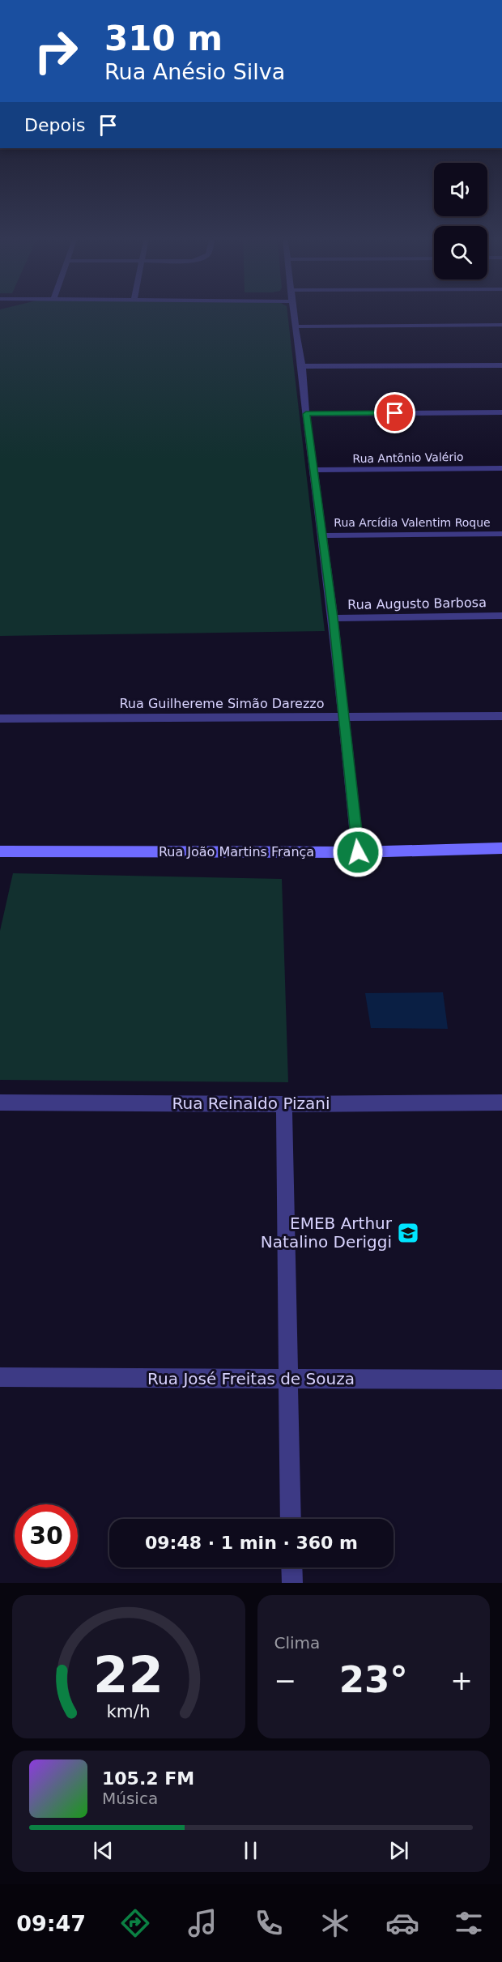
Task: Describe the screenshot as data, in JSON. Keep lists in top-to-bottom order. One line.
{"streets":{"main road":["Rua João Martins França"],"street":["Rua Antõnio Valério","Rua Arcídia Valentim Roque","Rua Augusto Barbosa","Rua Guilhereme Simão Darezzo","Rua Reinaldo Pizani","Rua José Freitas de Souza"]},"places":{"school or university":["EMEB Arthur Natalino Deriggi"]},"page":{"turn":["310 m","Rua Anésio Silva"],"then":"Depois","limit":"30","trip":"09:48 · 1 min · 360 m","tile":"Clima","heat":["−","23°","+"],"song":["105.2 FM","Música"],"tabs":"09:47","gauge":["22","km/h"]}}
